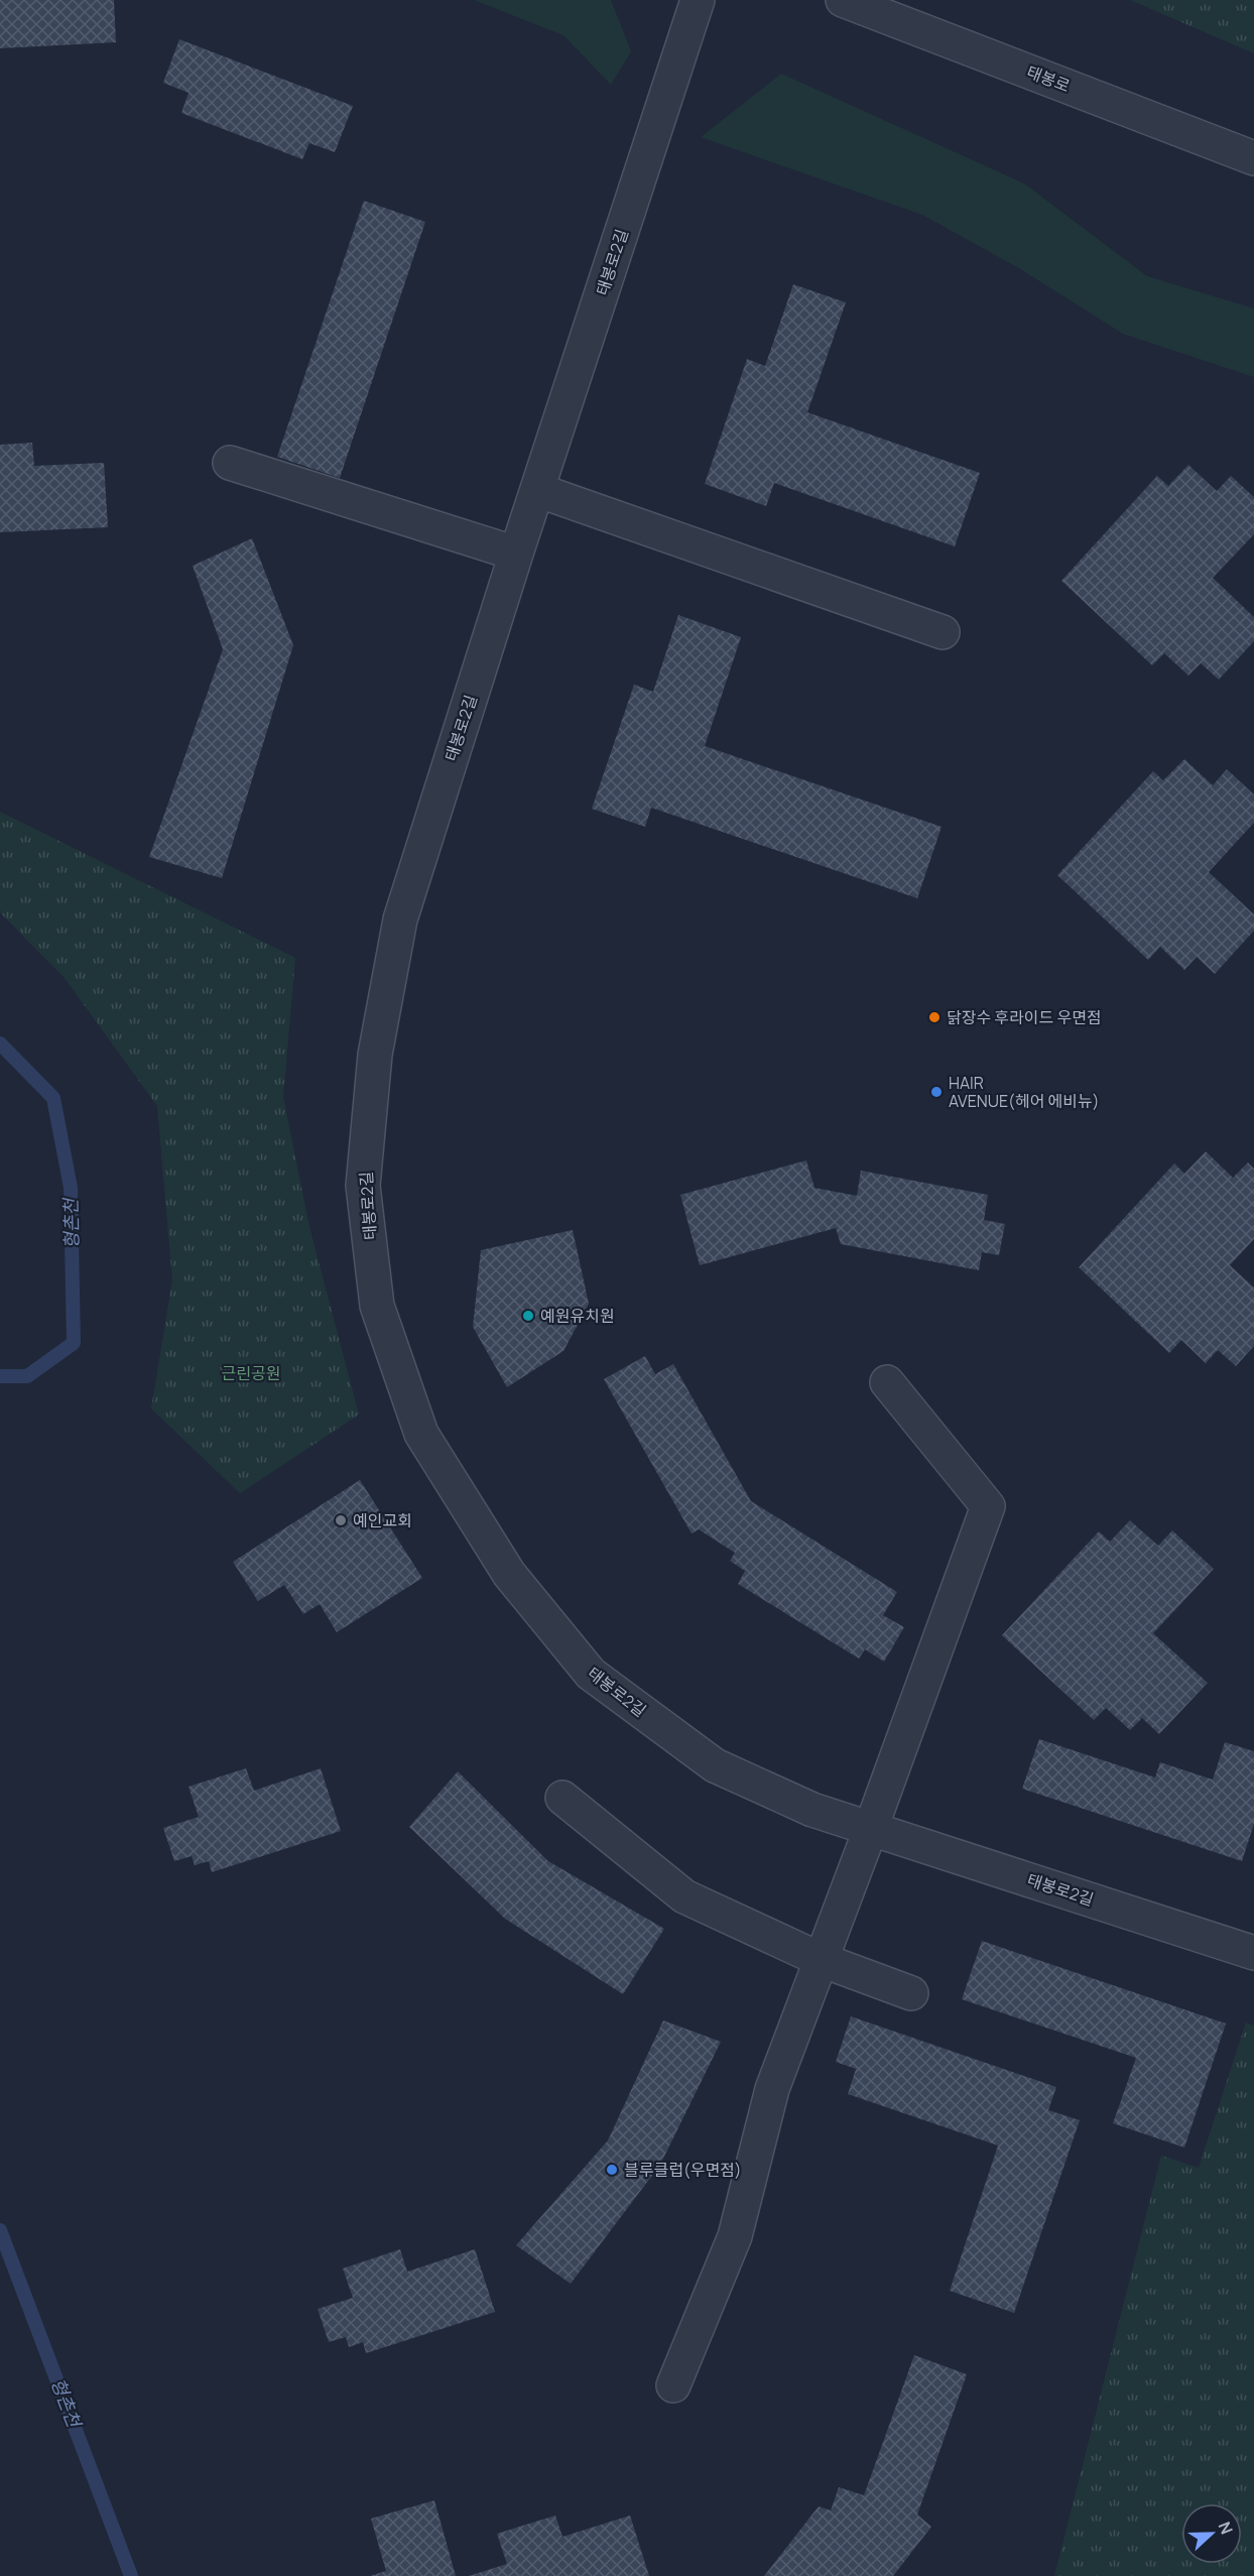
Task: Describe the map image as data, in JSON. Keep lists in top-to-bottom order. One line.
{"streets":{"street":["태봉로","태봉로2길"]},"water":["형촌천"],"parks":["근린공원"],"places":["닭장수 후라이드 우면점","HAIR AVENUE(헤어 에비뉴)","예원유치원","예인교회","블루클럽(우면점)"],"north":"right"}
